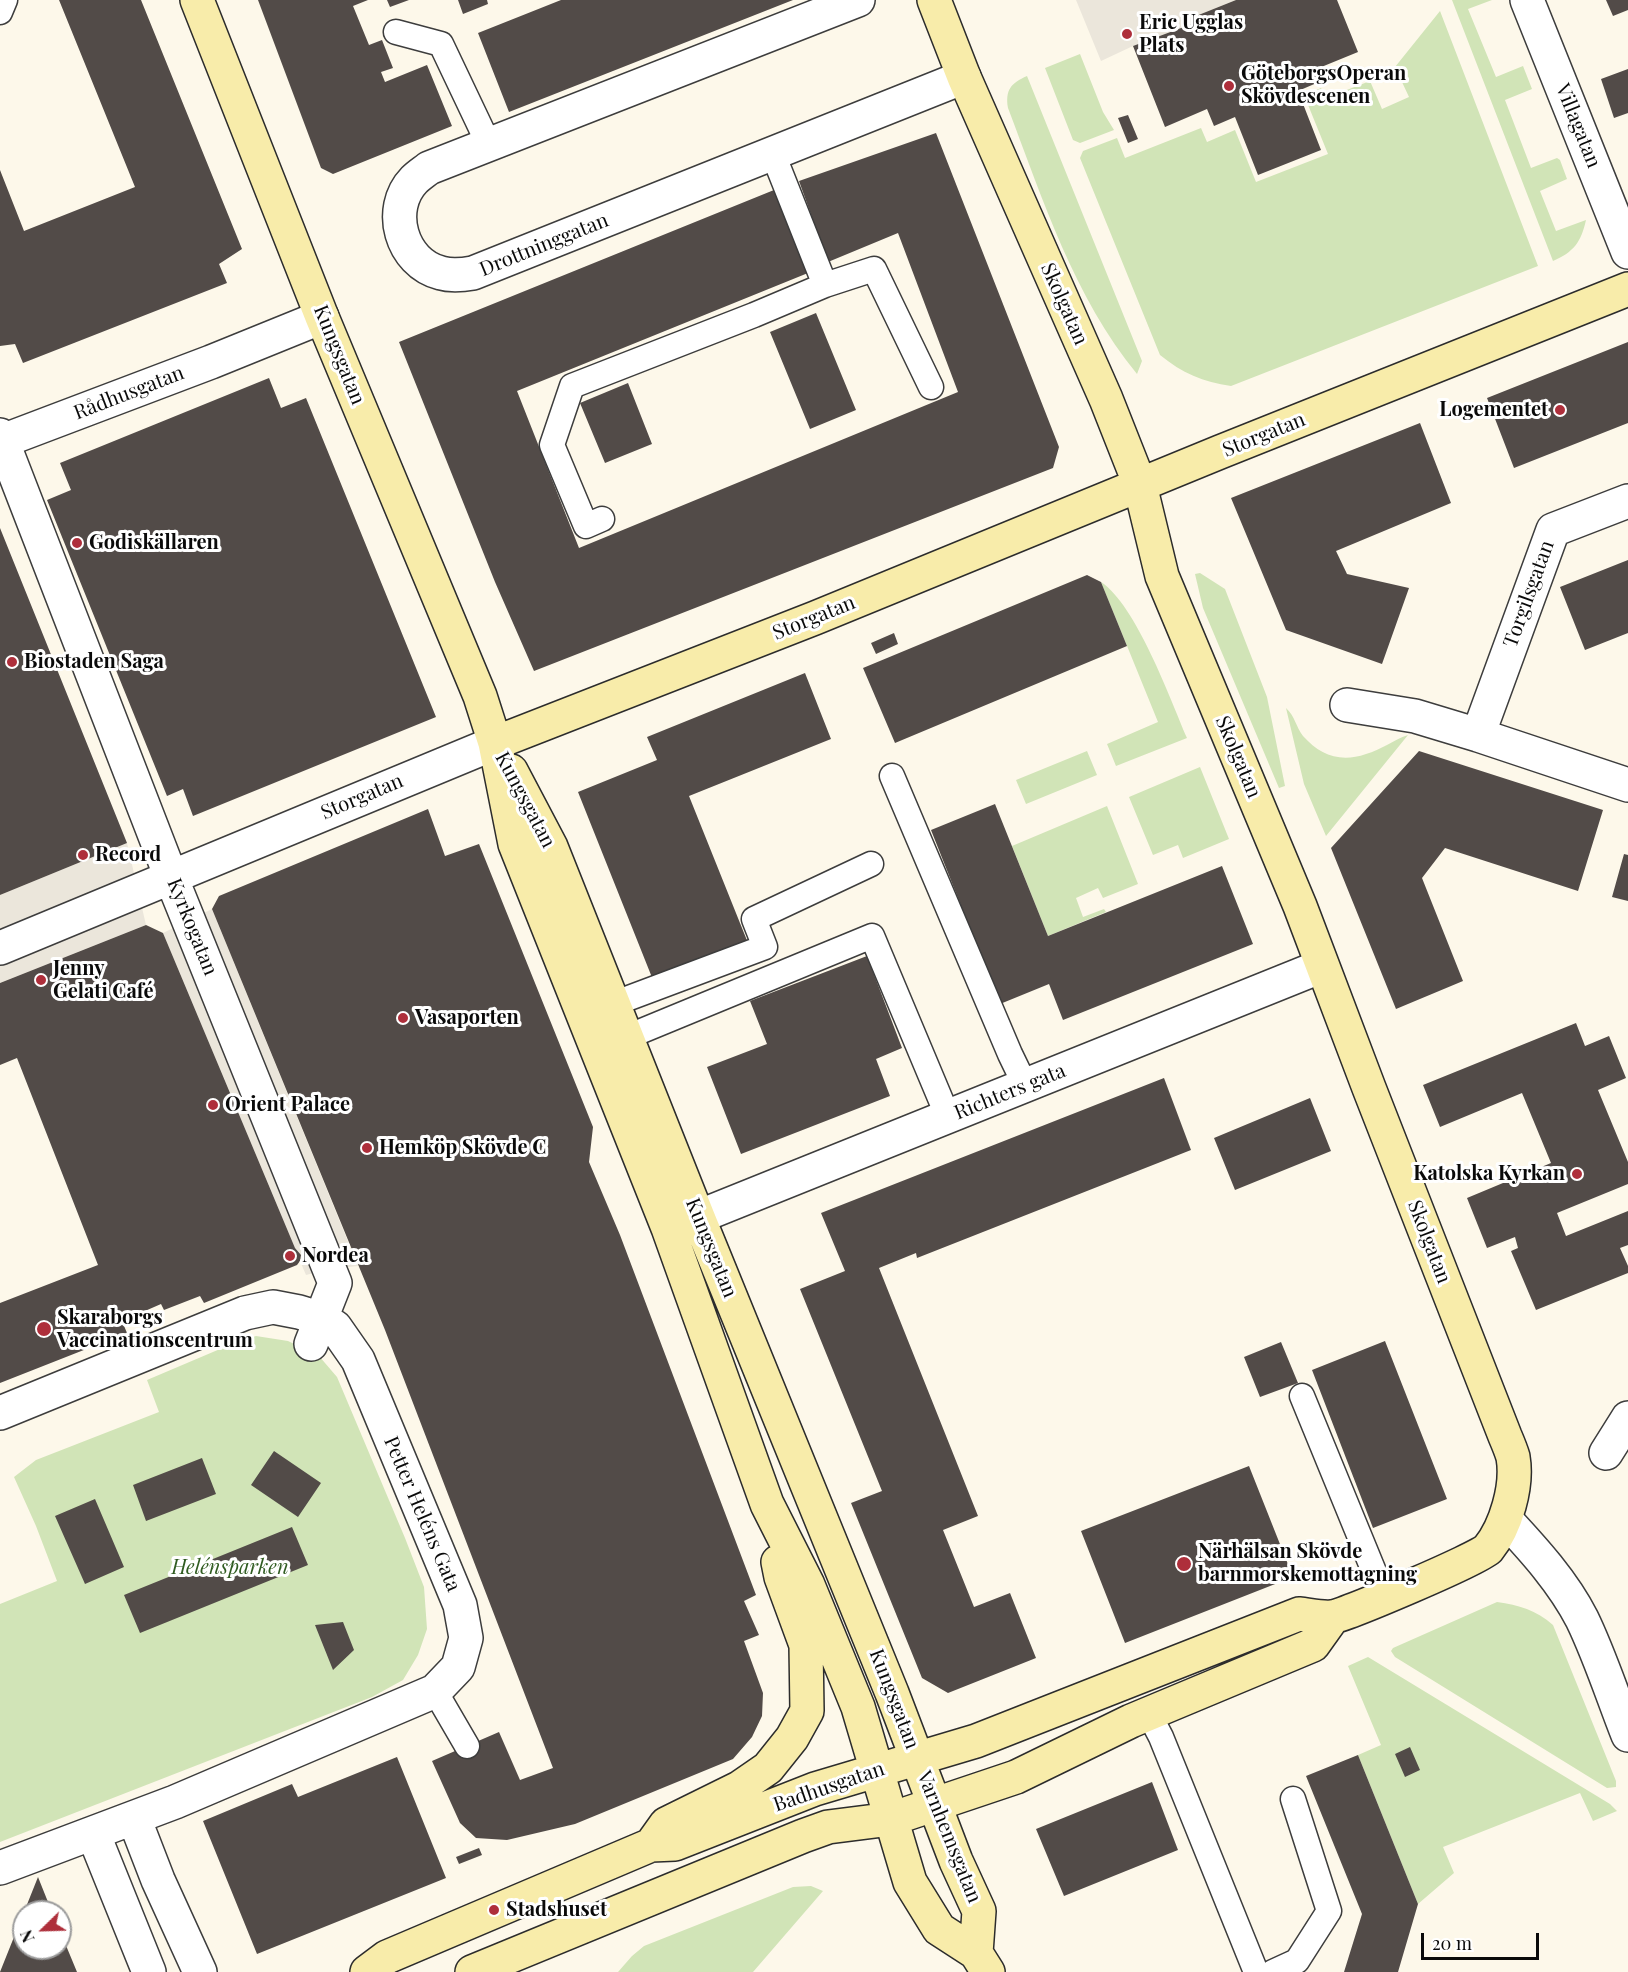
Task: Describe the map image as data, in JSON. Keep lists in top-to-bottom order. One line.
{"streets":{"street":["Villagatan","Drottninggatan","Skolgatan","Kungsgatan","Rådhusgatan","Storgatan","Torgilsgatan","Kyrkogatan","Richters gata","Petter Heléns Gata","Badhusgatan","Varnhemsgatan"]},"crossings":[["Drottninggatan","Skolgatan"],["Skolgatan","Storgatan"],["Skolgatan","Richters gata"],["Skolgatan","Badhusgatan"],["Kungsgatan","Rådhusgatan"],["Kungsgatan","Storgatan"],["Kungsgatan","Richters gata"],["Kungsgatan","Badhusgatan"],["Kungsgatan","Varnhemsgatan"],["Rådhusgatan","Kyrkogatan"],["Storgatan","Kyrkogatan"],["Kyrkogatan","Petter Heléns Gata"],["Badhusgatan","Varnhemsgatan"]],"parks":["Helénsparken"],"places":["Eric Ugglas Plats","GöteborgsOperan Skövdescenen","Logementet","Godiskällaren","Biostaden Saga","Record","Jenny Gelati Café","Vasaporten","Orient Palace","Hemköp Skövde C","Katolska Kyrkan","Nordea","Skaraborgs Vaccinationscentrum","Närhälsan Skövde barnmorskemottagning","Stadshuset"],"scale_bar":"20 m","north":"bottom left"}
